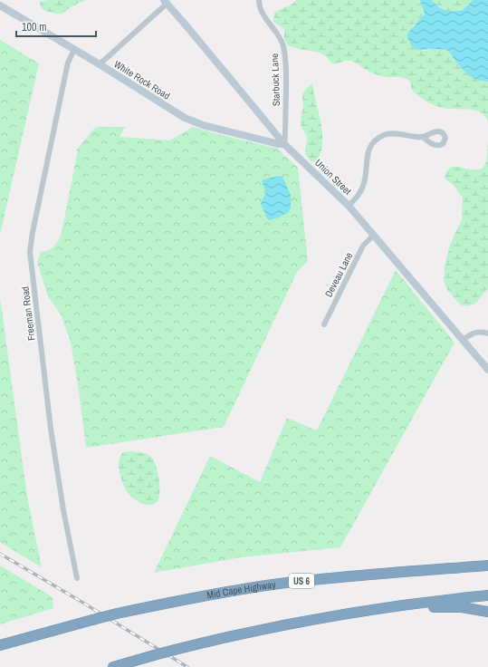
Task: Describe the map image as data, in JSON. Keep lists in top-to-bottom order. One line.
{"streets":{"highway":["US 6","Mid Cape Highway"],"main road":["White Rock Road","Union Street"],"street":["Starbuck Lane","Deveau Lane","Freeman Road"]},"crossings":[["White Rock Road","Starbuck Lane"],["White Rock Road","Union Street"],["White Rock Road","Freeman Road"],["Starbuck Lane","Union Street"],["Union Street","Deveau Lane"]],"scale_bar":"100 m"}
